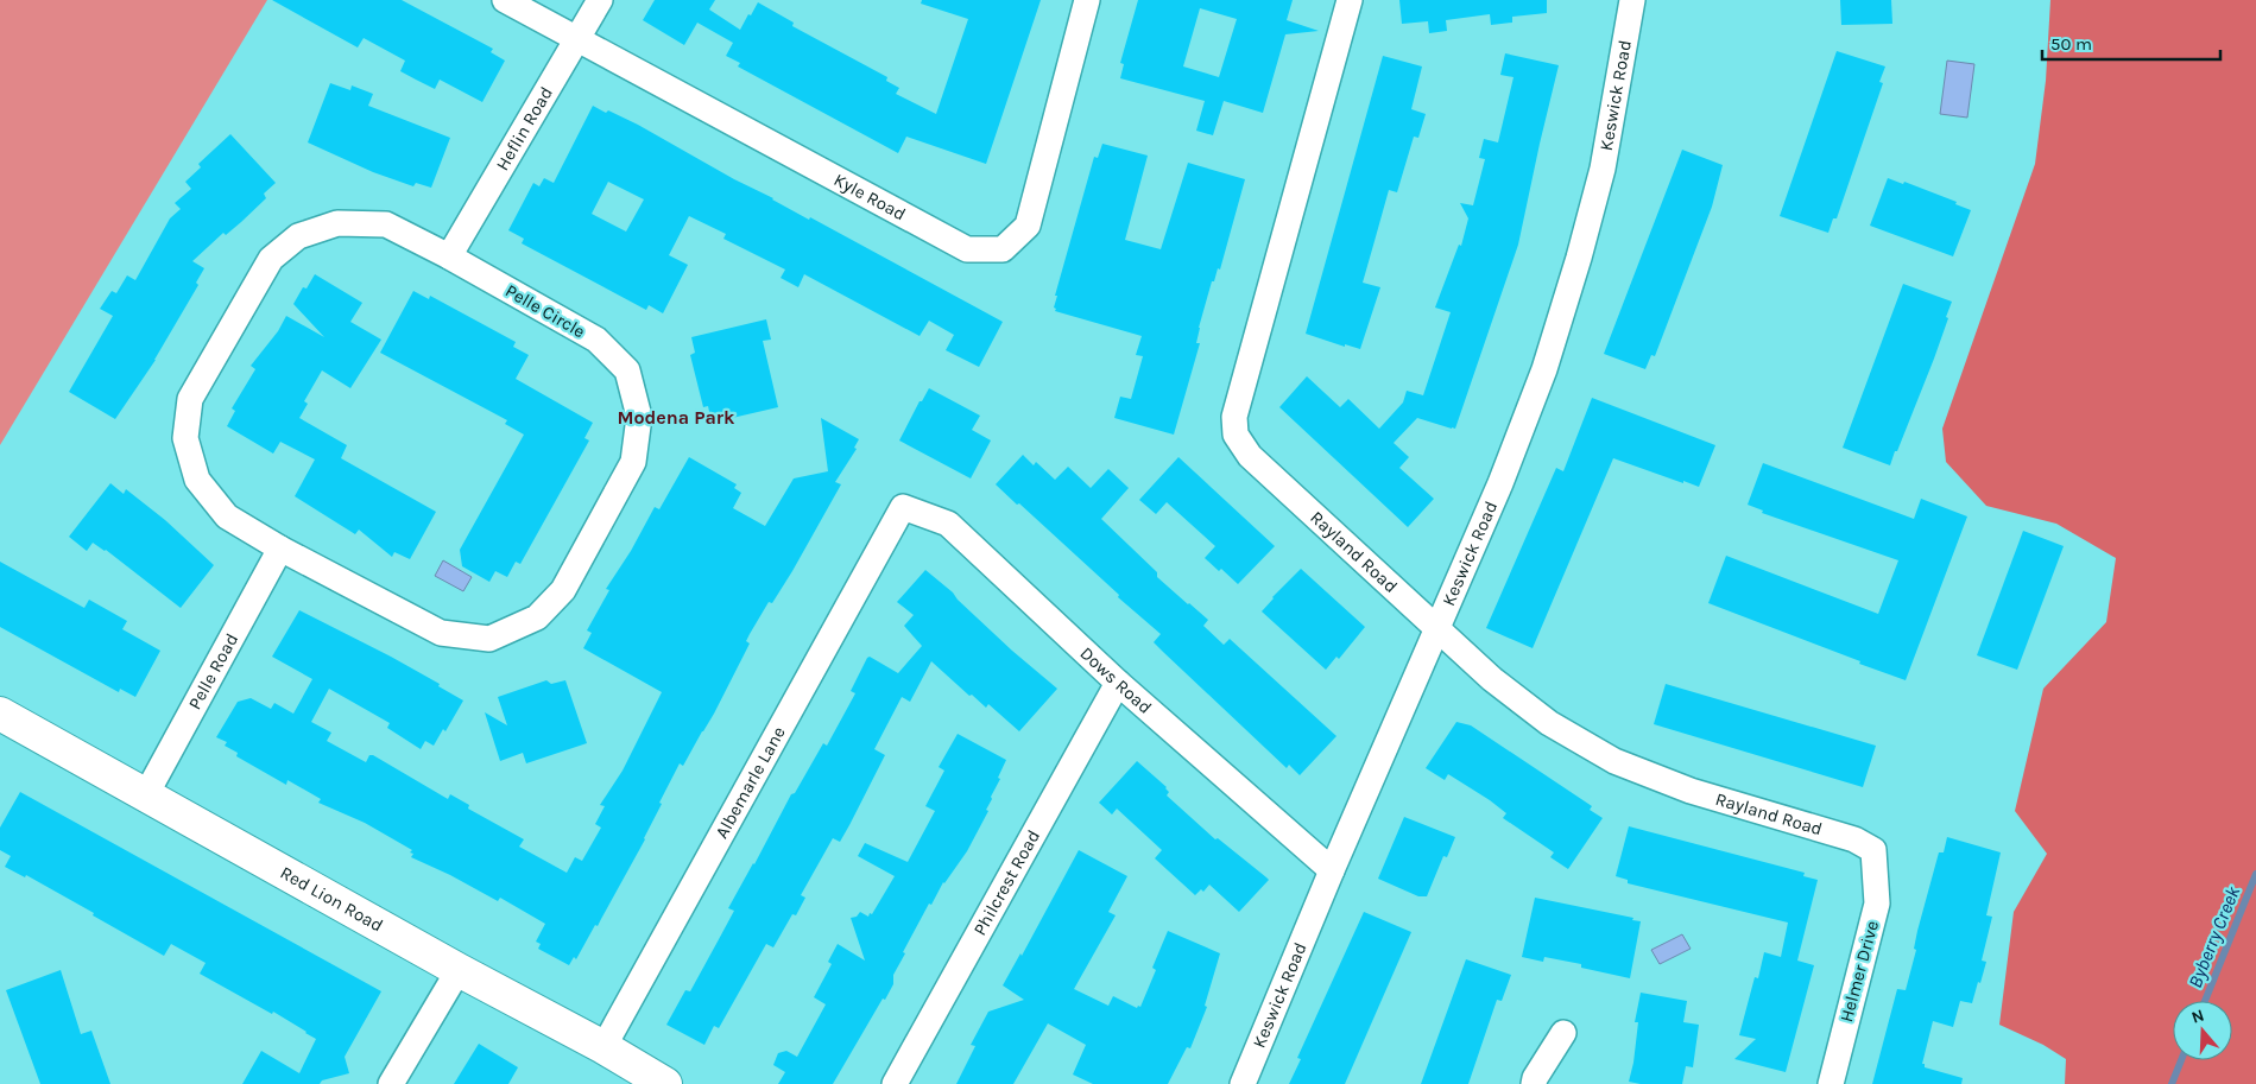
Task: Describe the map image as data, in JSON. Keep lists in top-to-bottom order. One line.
{"streets":{"street":["Keswick Road","Heflin Road","Kyle Road","Pelle Circle","Rayland Road","Pelle Road","Dows Road","Albemarle Lane","Philcrest Road","Red Lion Road","Helmer Drive"]},"crossings":[["Keswick Road","Rayland Road"],["Keswick Road","Dows Road"],["Heflin Road","Kyle Road"],["Heflin Road","Pelle Circle"],["Pelle Circle","Pelle Road"],["Rayland Road","Helmer Drive"],["Pelle Road","Red Lion Road"],["Dows Road","Albemarle Lane"],["Dows Road","Philcrest Road"],["Albemarle Lane","Red Lion Road"]],"districts":["Modena Park"],"water":["Byberry Creek"],"scale_bar":"50 m","north":"top"}
